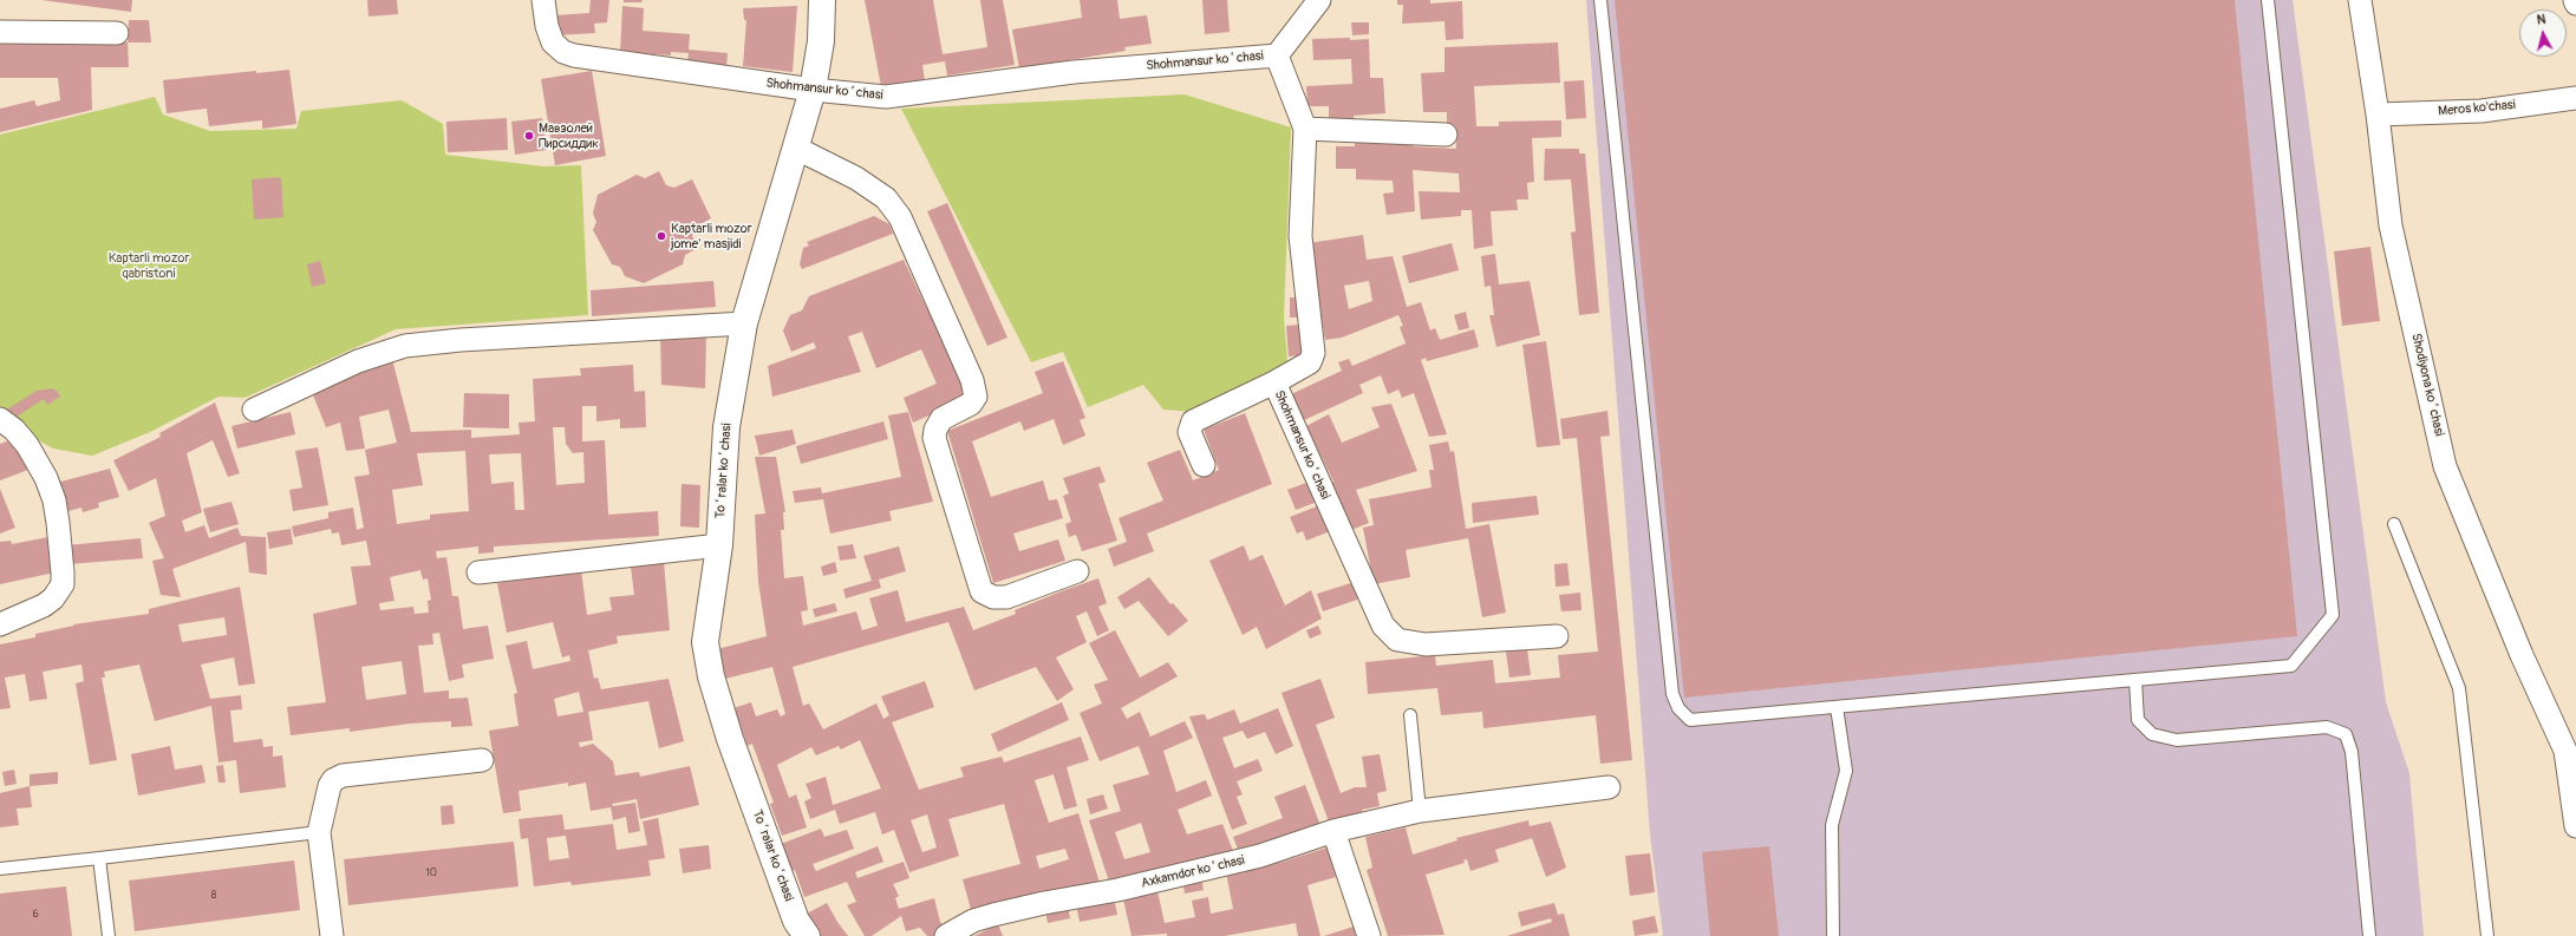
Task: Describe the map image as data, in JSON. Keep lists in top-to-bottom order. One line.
{"streets":{"street":["Shohmansur koʻchasi","Meros ko'chasi","Shodiyona koʻchasi","Toʻralar koʻchasi","Axkamdor koʻchasi"]},"crossings":[["Shohmansur koʻchasi","Toʻralar koʻchasi"],["Meros ko'chasi","Shodiyona koʻchasi"]],"parks":["Kaptarli mozor qabristoni"],"places":["Мавзолей Пирсиддик","Kaptarli mozor jome' masjidi"],"house_numbers":["10","8","6"],"north":"top"}
